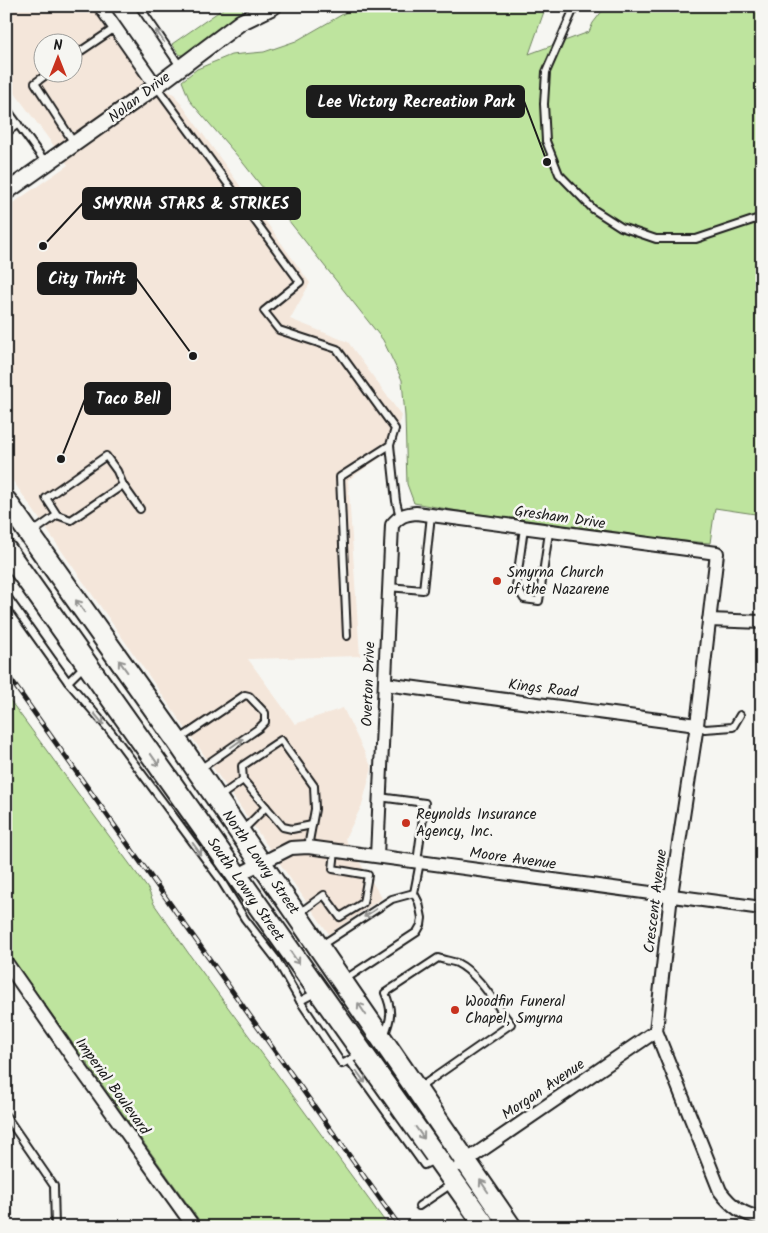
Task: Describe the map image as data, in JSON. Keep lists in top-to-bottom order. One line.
{"streets":{"main road":["North Lowry Street","South Lowry Street"],"street":["Nolan Drive","Gresham Drive","Overton Drive","Kings Road","Moore Avenue","Crescent Avenue","Imperial Boulevard","Morgan Avenue"]},"crossings":[["Gresham Drive","Overton Drive"],["Gresham Drive","Crescent Avenue"],["Overton Drive","Kings Road"],["Overton Drive","Moore Avenue"],["Kings Road","Crescent Avenue"],["Moore Avenue","North Lowry Street"],["Moore Avenue","South Lowry Street"],["Moore Avenue","Crescent Avenue"],["North Lowry Street","Morgan Avenue"],["South Lowry Street","Morgan Avenue"],["Crescent Avenue","Morgan Avenue"]],"one_way":["North Lowry Street","South Lowry Street"],"places":["Lee Victory Recreation Park","SMYRNA STARS & STRIKES","City Thrift","Taco Bell","Smyrna Church of the Nazarene","Reynolds Insurance Agency, Inc.","Woodfin Funeral Chapel, Smyrna"],"north":"top"}
